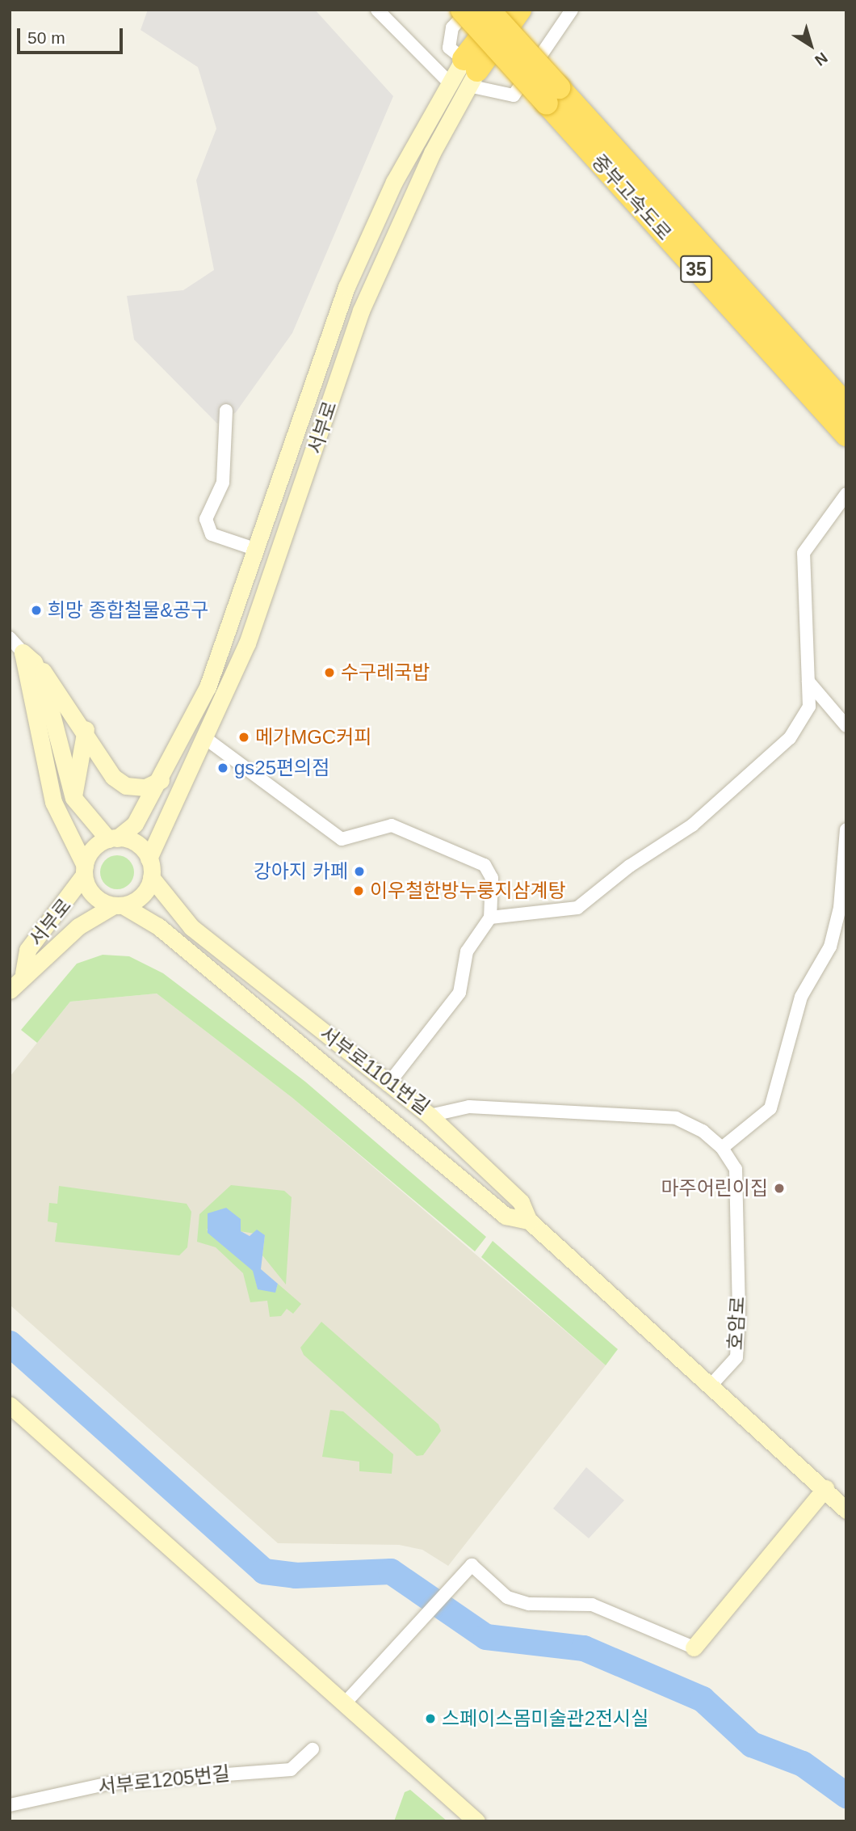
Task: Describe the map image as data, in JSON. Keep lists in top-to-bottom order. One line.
{"streets":{"highway":["중부고속도로","35","서부로"],"street":["서부로1101번길","호암로","서부로1205번길"]},"crossings":[["서부로","서부로1101번길"],["서부로1101번길","호암로"]],"places":["희망 종합철물&공구","수구레국밥","메가MGC커피","gs25편의점","강아지 카페","이우철한방누룽지삼계탕","마주어린이집","스페이스몸미술관2전시실"],"scale_bar":"50 m","north":"bottom right"}
